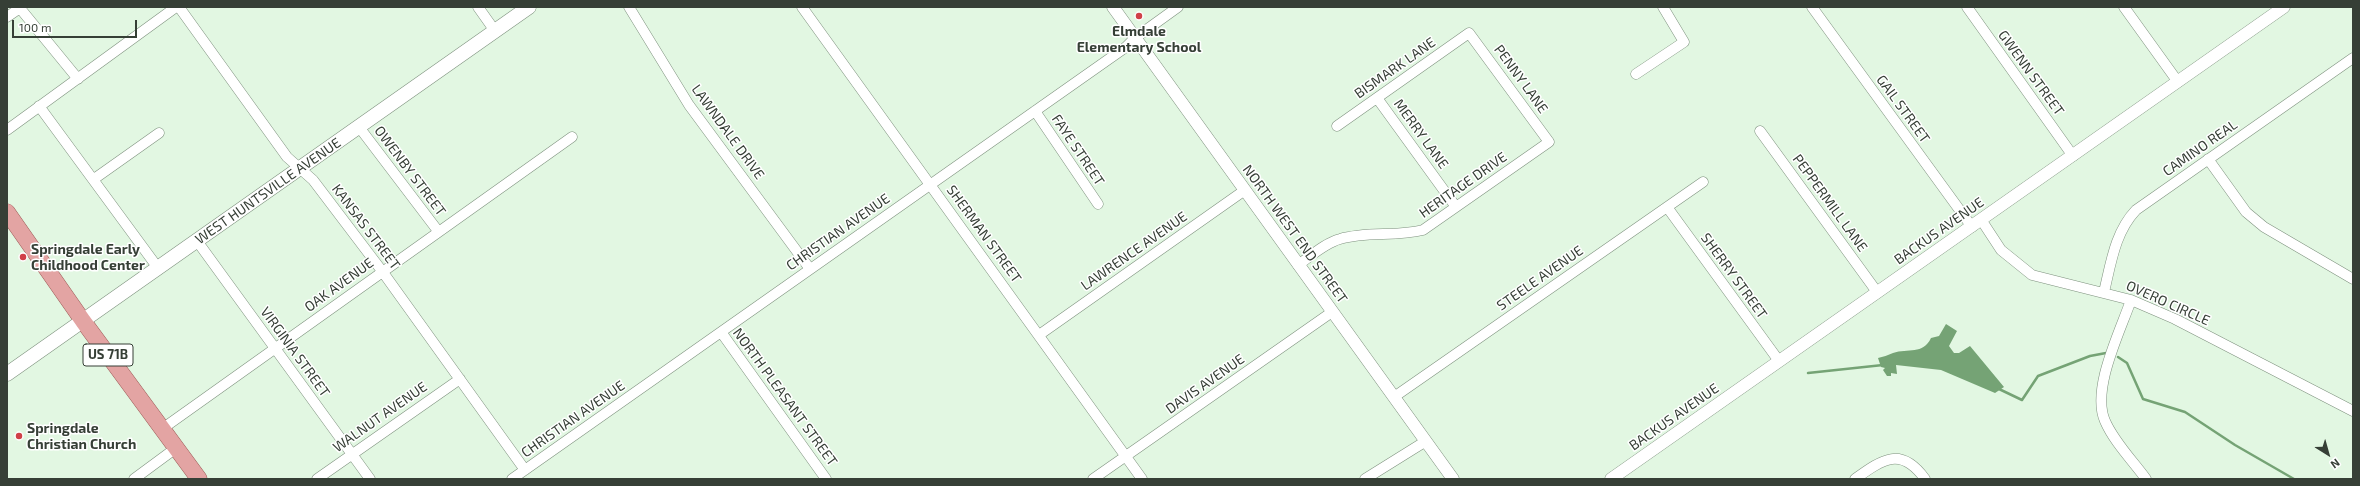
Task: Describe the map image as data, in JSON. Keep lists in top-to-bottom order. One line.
{"streets":{"main road":["WEST HUNTSVILLE AVENUE","US 71B"],"street":["BISMARK LANE","GWENN STREET","PENNY LANE","GAIL STREET","LAWNDALE DRIVE","MERRY LANE","CAMINO REAL","FAYE STREET","OWENBY STREET","HERITAGE DRIVE","PEPPERMILL LANE","KANSAS STREET","BACKUS AVENUE","CHRISTIAN AVENUE","SHERMAN STREET","NORTH WEST END STREET","LAWRENCE AVENUE","SHERRY STREET","STEELE AVENUE","OAK AVENUE","OVERO CIRCLE","VIRGINIA STREET","DAVIS AVENUE","NORTH PLEASANT STREET","WALNUT AVENUE"]},"crossings":[["BISMARK LANE","PENNY LANE"],["BISMARK LANE","MERRY LANE"],["GWENN STREET","BACKUS AVENUE"],["PENNY LANE","HERITAGE DRIVE"],["GAIL STREET","BACKUS AVENUE"],["GAIL STREET","OVERO CIRCLE"],["LAWNDALE DRIVE","CHRISTIAN AVENUE"],["MERRY LANE","HERITAGE DRIVE"],["CAMINO REAL","OVERO CIRCLE"],["FAYE STREET","CHRISTIAN AVENUE"],["OWENBY STREET","WEST HUNTSVILLE AVENUE"],["OWENBY STREET","OAK AVENUE"],["HERITAGE DRIVE","NORTH WEST END STREET"],["WEST HUNTSVILLE AVENUE","KANSAS STREET"],["WEST HUNTSVILLE AVENUE","VIRGINIA STREET"],["WEST HUNTSVILLE AVENUE","US 71B"],["PEPPERMILL LANE","BACKUS AVENUE"],["KANSAS STREET","CHRISTIAN AVENUE"],["KANSAS STREET","OAK AVENUE"],["KANSAS STREET","WALNUT AVENUE"],["BACKUS AVENUE","SHERRY STREET"],["BACKUS AVENUE","OVERO CIRCLE"],["CHRISTIAN AVENUE","SHERMAN STREET"],["CHRISTIAN AVENUE","NORTH WEST END STREET"],["CHRISTIAN AVENUE","NORTH PLEASANT STREET"],["SHERMAN STREET","LAWRENCE AVENUE"],["SHERMAN STREET","DAVIS AVENUE"],["NORTH WEST END STREET","LAWRENCE AVENUE"],["NORTH WEST END STREET","STEELE AVENUE"],["NORTH WEST END STREET","DAVIS AVENUE"],["SHERRY STREET","STEELE AVENUE"],["OAK AVENUE","VIRGINIA STREET"],["OAK AVENUE","US 71B"],["VIRGINIA STREET","WALNUT AVENUE"]],"places":["Elmdale Elementary School","Springdale Early Childhood Center","Springdale Christian Church"],"scale_bar":"100 m","north":"bottom right"}
